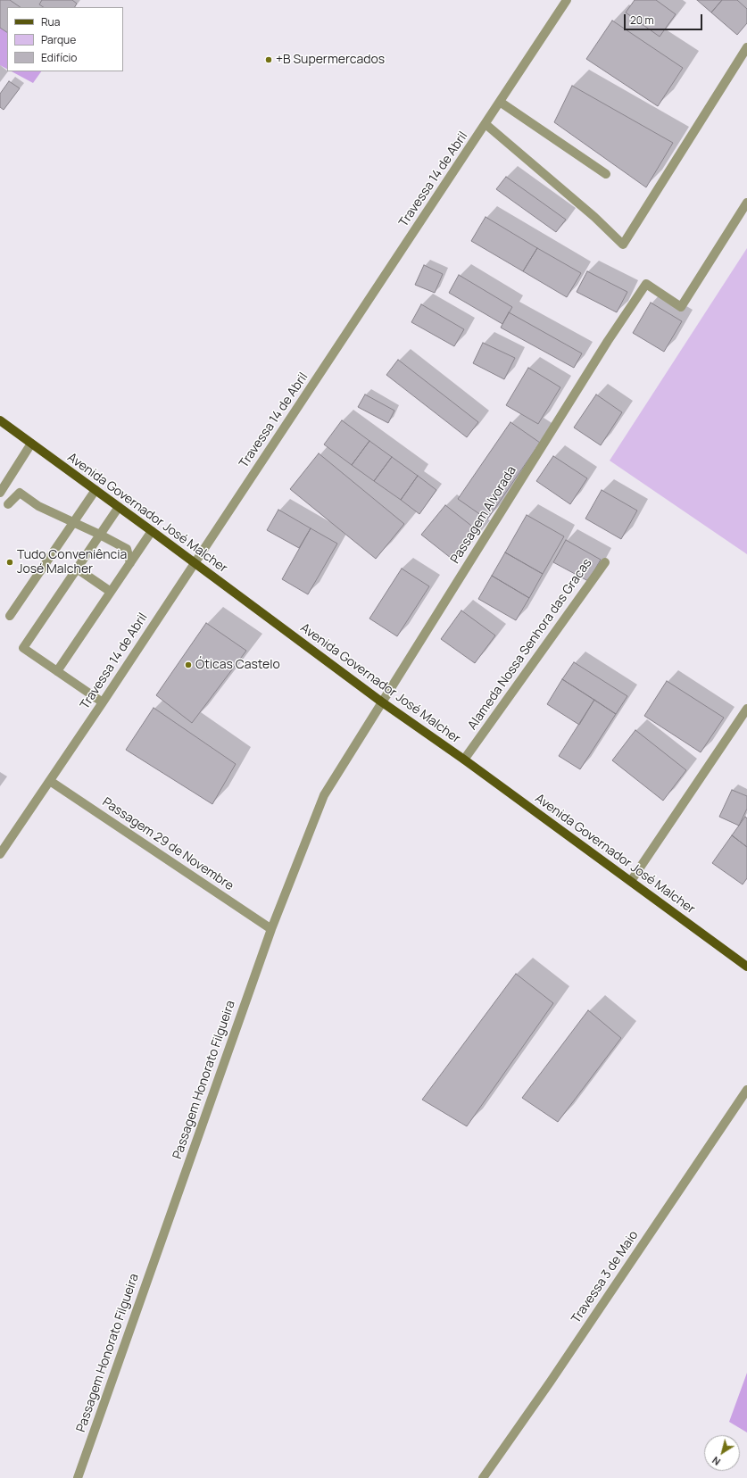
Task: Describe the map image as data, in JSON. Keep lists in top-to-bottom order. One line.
{"streets":{"main road":["Avenida Governador José Malcher"],"street":["Travessa 14 de Abril","Passagem Alvorada","Alameda Nossa Senhora das Gracas","Passagem 29 de Novembre","Passagem Honorato Filgueira","Travessa 3 de Maio"]},"crossings":[["Travessa 14 de Abril","Avenida Governador José Malcher"],["Travessa 14 de Abril","Passagem 29 de Novembre"],["Avenida Governador José Malcher","Passagem Alvorada"],["Avenida Governador José Malcher","Alameda Nossa Senhora das Gracas"],["Avenida Governador José Malcher","Passagem Honorato Filgueira"],["Passagem Alvorada","Passagem Honorato Filgueira"],["Passagem 29 de Novembre","Passagem Honorato Filgueira"]],"places":["+B Supermercados","Tudo Conveniência José Malcher","Óticas Castelo"],"legend":["Rua","Parque","Edifício"],"scale_bar":"20 m","north":"bottom left"}
